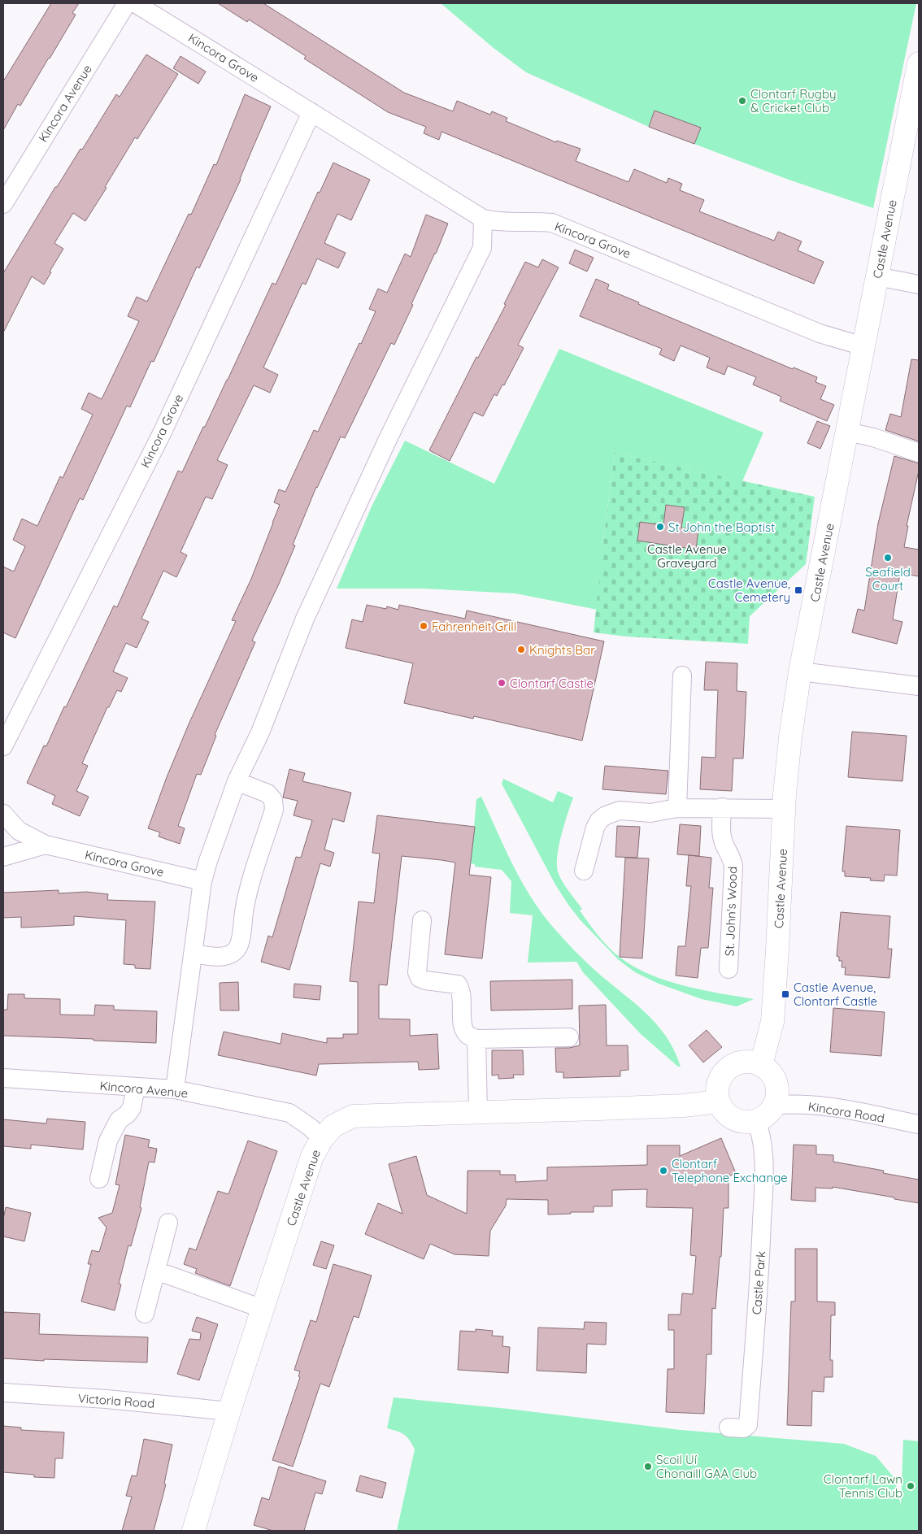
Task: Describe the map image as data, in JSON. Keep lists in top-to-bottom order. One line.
{"streets":{"street":["Kincora Grove","Kincora Avenue","Castle Avenue","St. John's Wood","Kincora Road","Castle Park","Victoria Road"]},"crossings":[["Kincora Grove","Castle Avenue"],["Kincora Avenue","Castle Avenue"],["Castle Avenue","Kincora Road"],["Castle Avenue","Castle Park"],["Castle Avenue","Victoria Road"],["Kincora Road","Castle Park"]],"parks":["Castle Avenue Graveyard"],"places":{"other":["Clontarf Rugby & Cricket Club","St John the Baptist","Seafield Court","Fahrenheit Grill","Knights Bar","Clontarf Castle","Clontarf Telephone Exchange","Scoil Uí Chonaill GAA Club","Clontarf Lawn Tennis Club"],"transit":["Castle Avenue, Cemetery","Castle Avenue, Clontarf Castle"]}}
